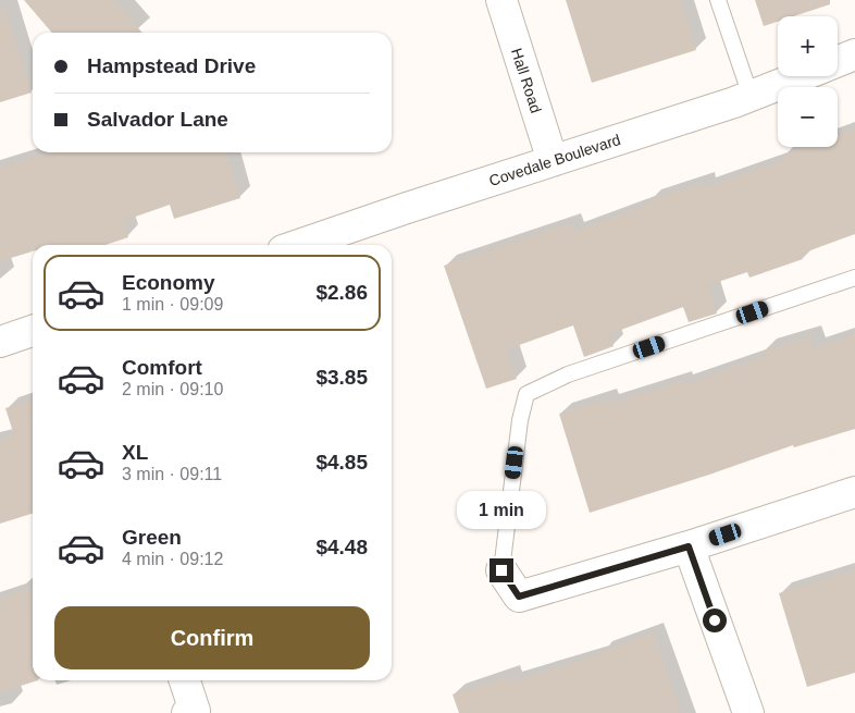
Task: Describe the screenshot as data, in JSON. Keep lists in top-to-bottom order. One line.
{"streets":{"street":["Hall Road","Covedale Boulevard"]},"crossings":[["Hall Road","Covedale Boulevard"]],"page":{"map_buttons":["+","−"],"banner":["Hampstead Drive","Salvador Lane"],"list":[{"name":"Economy","note":"1 min · 09:09","value":"$2.86"},{"name":"Comfort","note":"2 min · 09:10","value":"$3.85"},{"name":"XL","note":"3 min · 09:11","value":"$4.85"},{"name":"Green","note":"4 min · 09:12","value":"$4.48"}],"bubble":"1 min","buttons":"Confirm"}}
